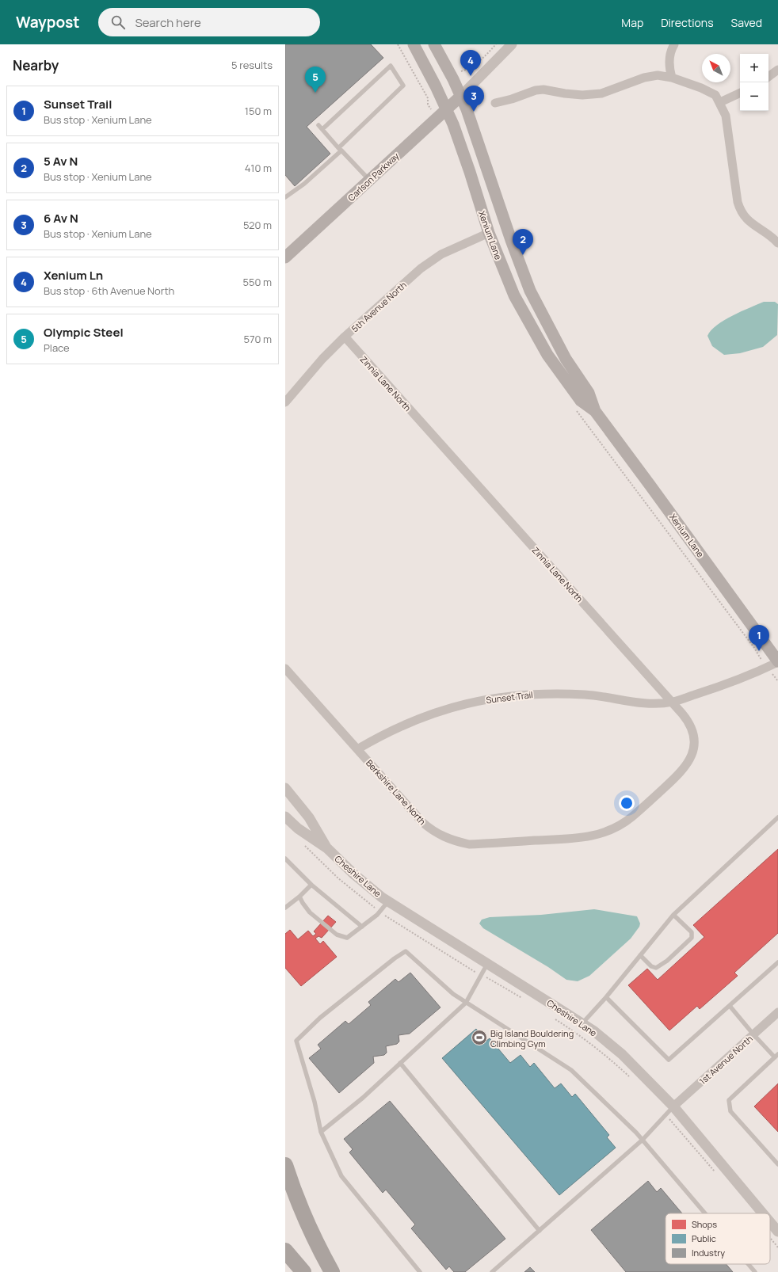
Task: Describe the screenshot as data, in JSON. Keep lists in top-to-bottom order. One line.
{"streets":{"main road":["Carlson Parkway","Xenium Lane"],"street":["5th Avenue North","Zinnia Lane North","Sunset Trail","Berkshire Lane North","Cheshire Lane","1st Avenue North"]},"crossings":[["Carlson Parkway","Xenium Lane"],["Xenium Lane","5th Avenue North"],["Xenium Lane","Sunset Trail"],["5th Avenue North","Zinnia Lane North"],["Zinnia Lane North","Sunset Trail"],["Zinnia Lane North","Berkshire Lane North"],["Sunset Trail","Berkshire Lane North"],["Cheshire Lane","1st Avenue North"]],"places":{"sports":["Big Island Bouldering Climbing Gym"]},"legend":["Shops","Public","Industry"],"north":"top left","page":{"header":"Waypost","search":"Search here","nav":["Map","Directions","Saved"],"heading":["Nearby","5 results"],"pins":["4","5","3","2","1"],"map_buttons":["+","−"],"list":[{"mark":"1","name":"Sunset Trail","note":"Bus stop · Xenium Lane","value":"150 m"},{"mark":"2","name":"5 Av N","note":"Bus stop · Xenium Lane","value":"410 m"},{"mark":"3","name":"6 Av N","note":"Bus stop · Xenium Lane","value":"520 m"},{"mark":"4","name":"Xenium Ln","note":"Bus stop · 6th Avenue North","value":"550 m"},{"mark":"5","name":"Olympic Steel","note":"Place","value":"570 m"}]}}
